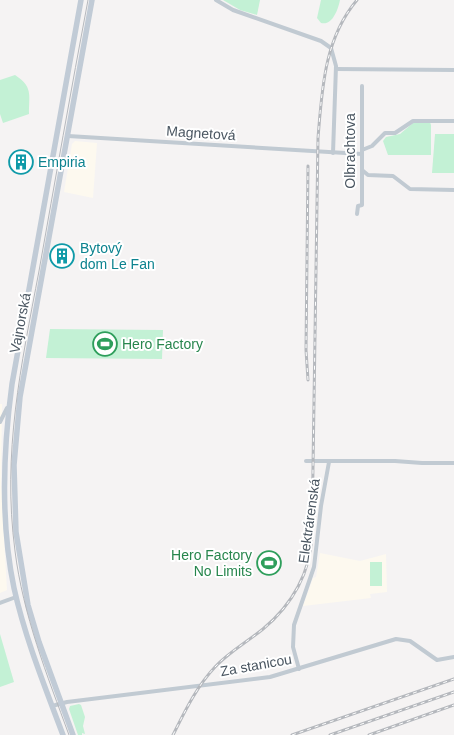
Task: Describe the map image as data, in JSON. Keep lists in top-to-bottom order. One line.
{"streets":{"main road":["Vajnorská"],"street":["Magnetová","Olbrachtova","Elektrárenská","Za stanicou"]},"crossings":[["Magnetová","Olbrachtova"],["Magnetová","Vajnorská"],["Vajnorská","Za stanicou"],["Elektrárenská","Za stanicou"]],"places":{"building":["Empiria","Bytový dom Le Fan"],"sports":["Hero Factory","Hero Factory No Limits"]}}
